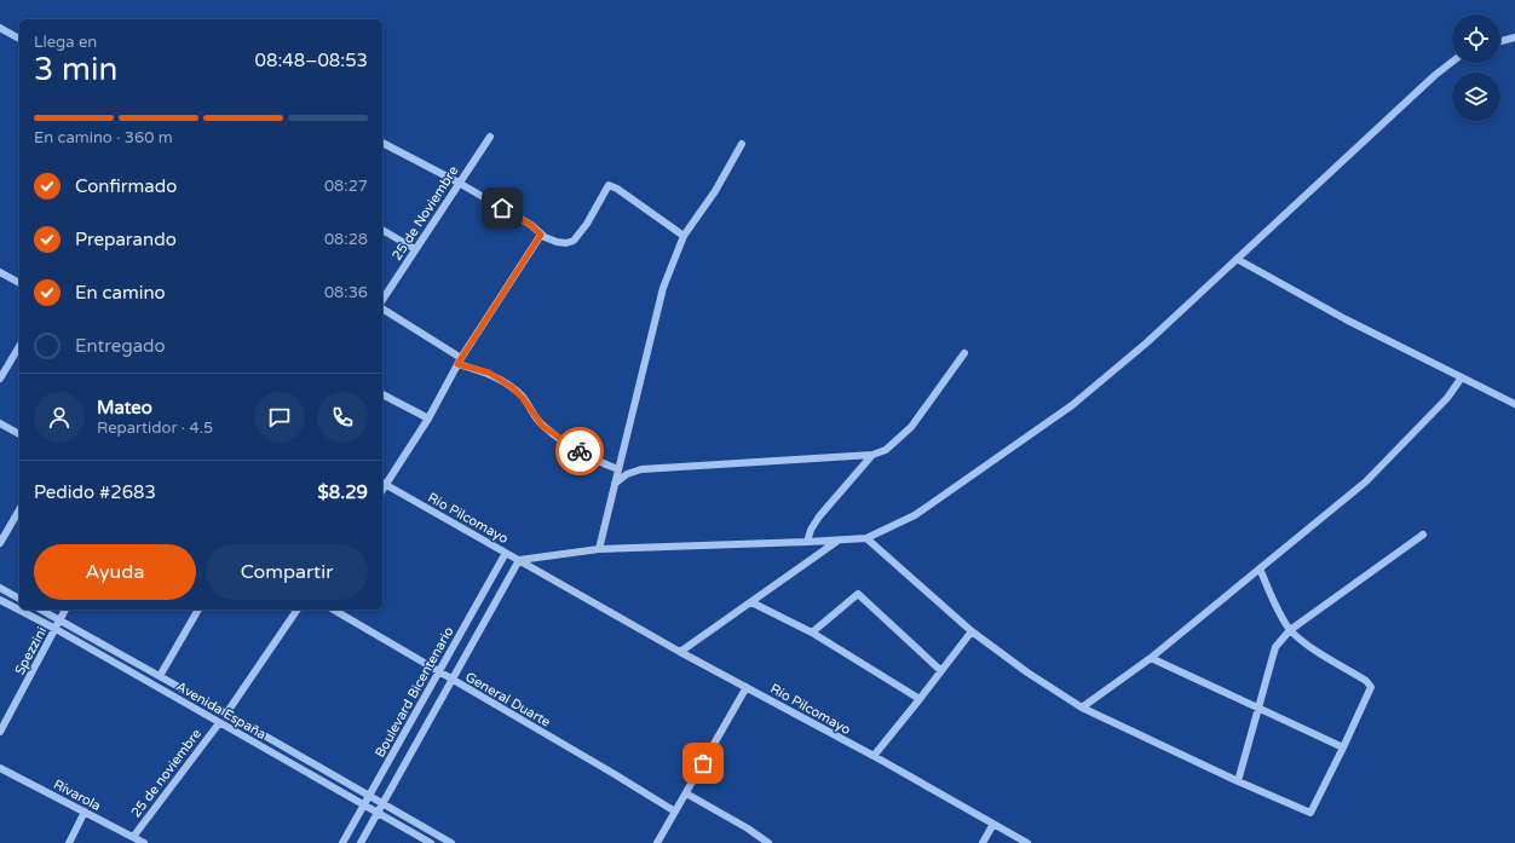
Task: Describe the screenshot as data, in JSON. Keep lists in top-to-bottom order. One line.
{"streets":{"street":["25 de Noviembre","Río Pilcomayo","Spezzini","Boulevard Bicentenario","General Duarte","Avenida España","25 de noviembre","Rivarola"]},"crossings":[["Río Pilcomayo","Boulevard Bicentenario"],["Spezzini","Avenida España"],["Boulevard Bicentenario","General Duarte"],["Boulevard Bicentenario","Avenida España"],["Avenida España","25 de noviembre"],["25 de noviembre","Rivarola"]],"page":{"heading":["3 min","Llega en","08:48–08:53"],"panel":["Mateo","Repartidor · 4.5","Pedido #2683","$8.29"],"bar":"En camino · 360 m","list":[["Confirmado","08:27"],["Preparando","08:28"],["En camino","08:36"],"Entregado"],"buttons":["Ayuda","Compartir"]}}
